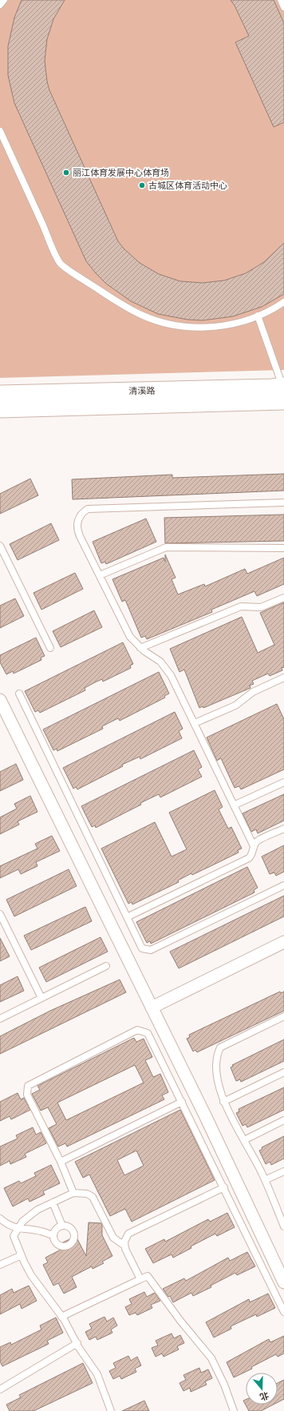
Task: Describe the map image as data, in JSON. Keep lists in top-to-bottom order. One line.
{"streets":{"street":["清溪路"]},"places":["丽江体育发展中心体育场","古城区体育活动中心"],"north":"bottom"}
